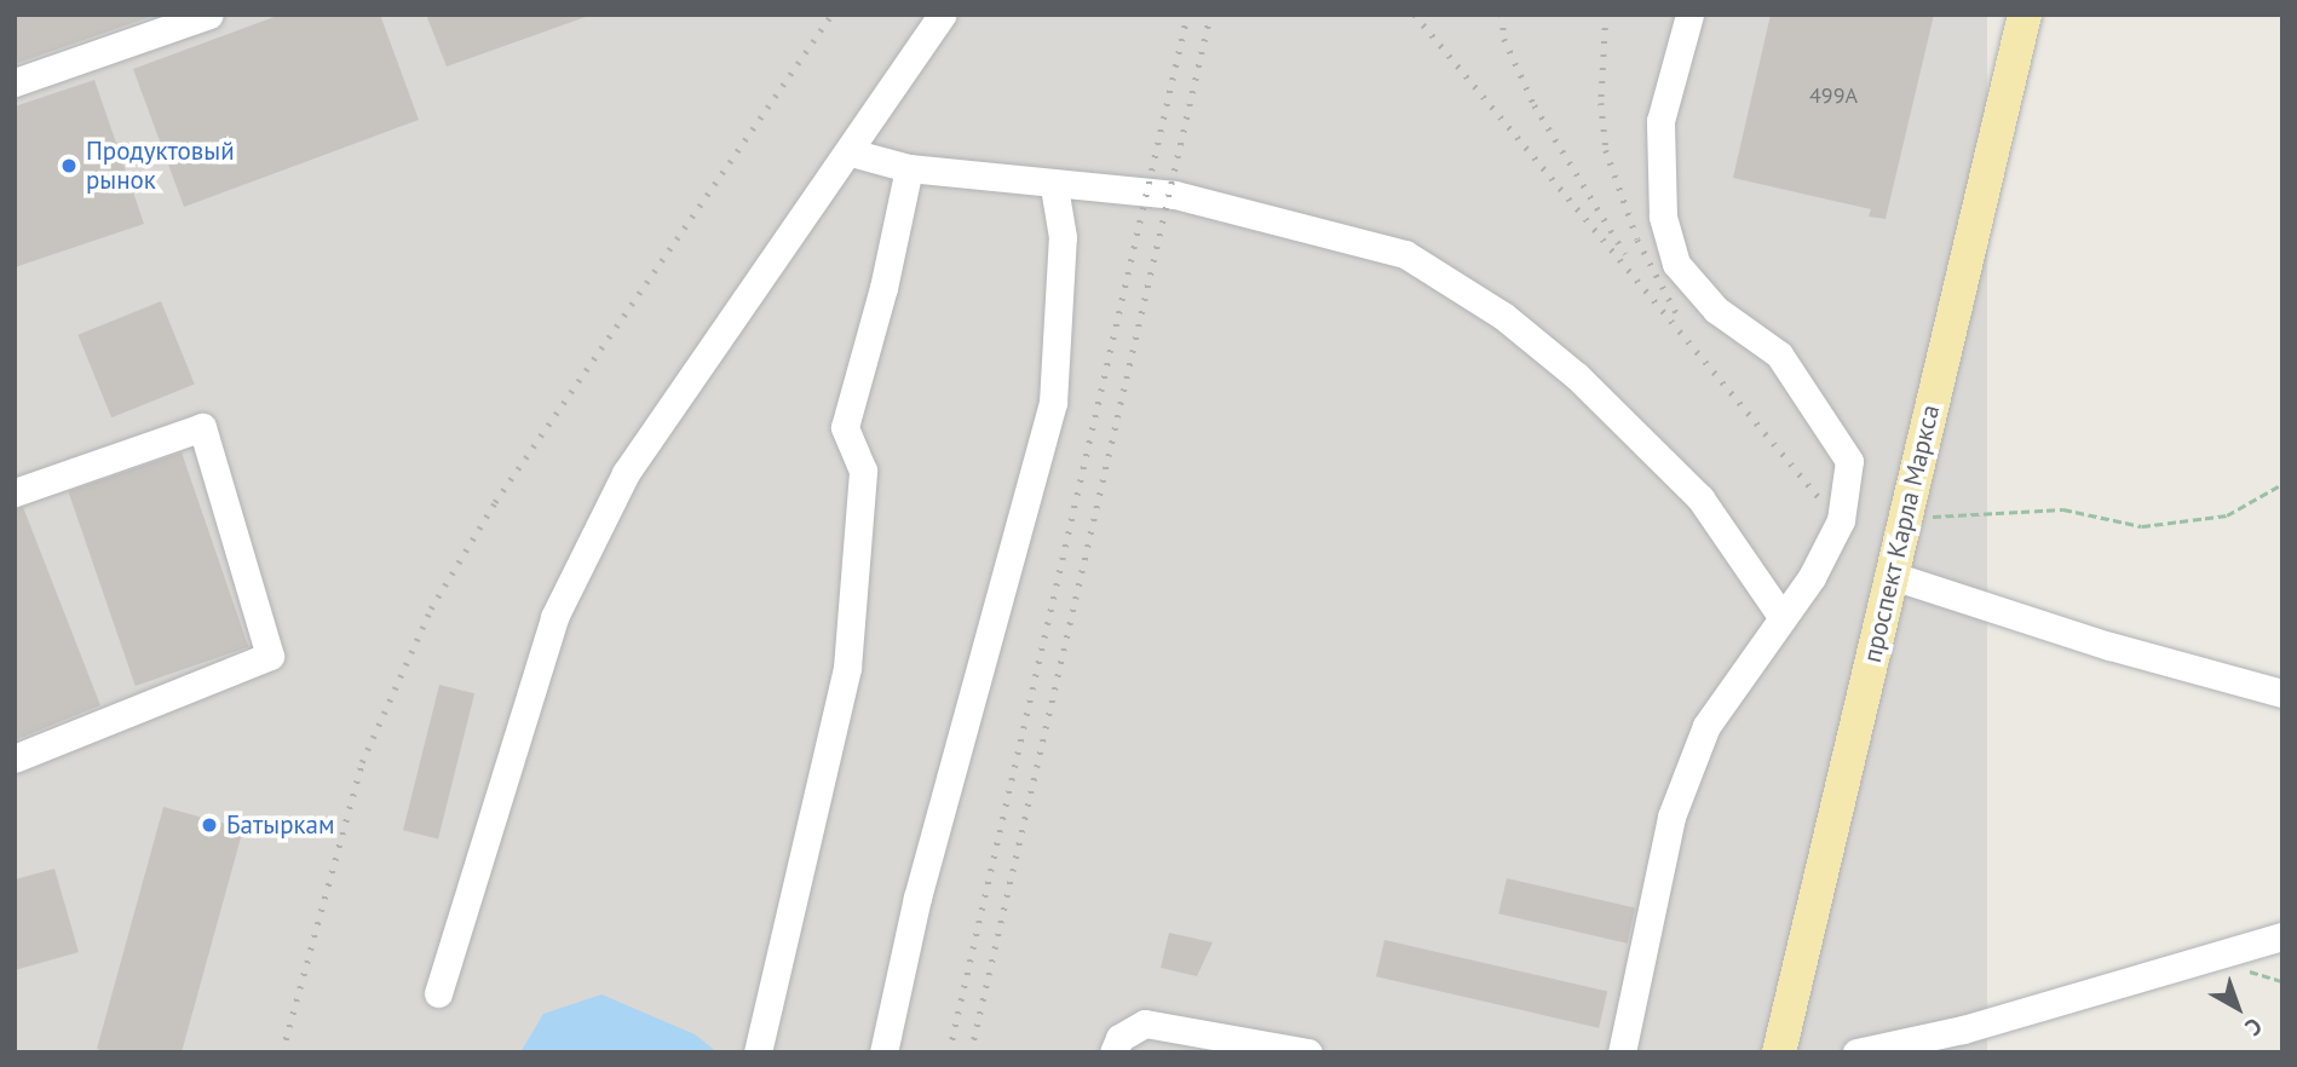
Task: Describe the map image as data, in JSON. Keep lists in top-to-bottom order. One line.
{"streets":{"main road":["проспект Карла Маркса"]},"places":["Продуктовый рынок","Батыркам"],"house_numbers":["499А"],"north":"bottom right"}
